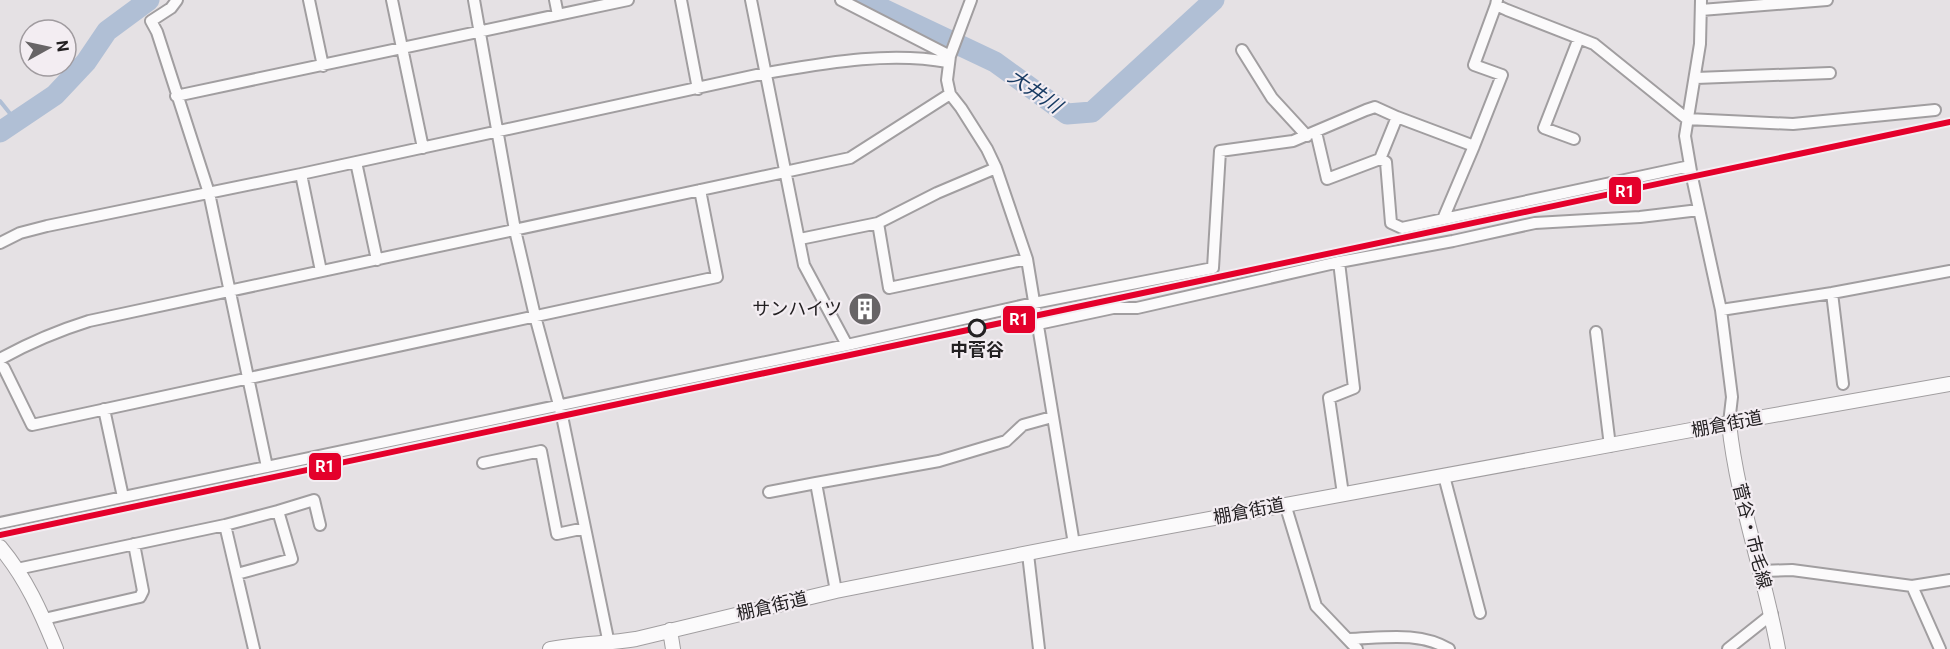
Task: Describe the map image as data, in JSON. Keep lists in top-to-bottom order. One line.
{"streets":{"street":["棚倉街道","菅谷・市毛線"]},"crossings":[["棚倉街道","菅谷・市毛線"]],"water":["大井川"],"places":{"building":["サンハイツ"],"other":["中菅谷"]},"lines":["transit line R1"],"north":"right"}
